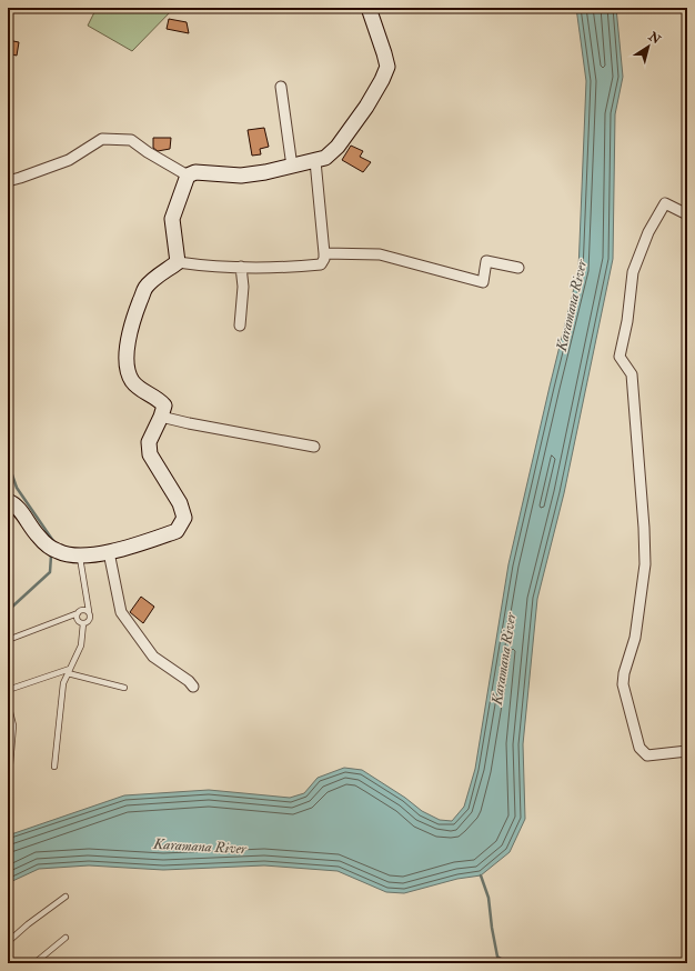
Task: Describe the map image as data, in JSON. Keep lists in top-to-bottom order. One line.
{"water":["Karamana River"],"north":"top right"}
